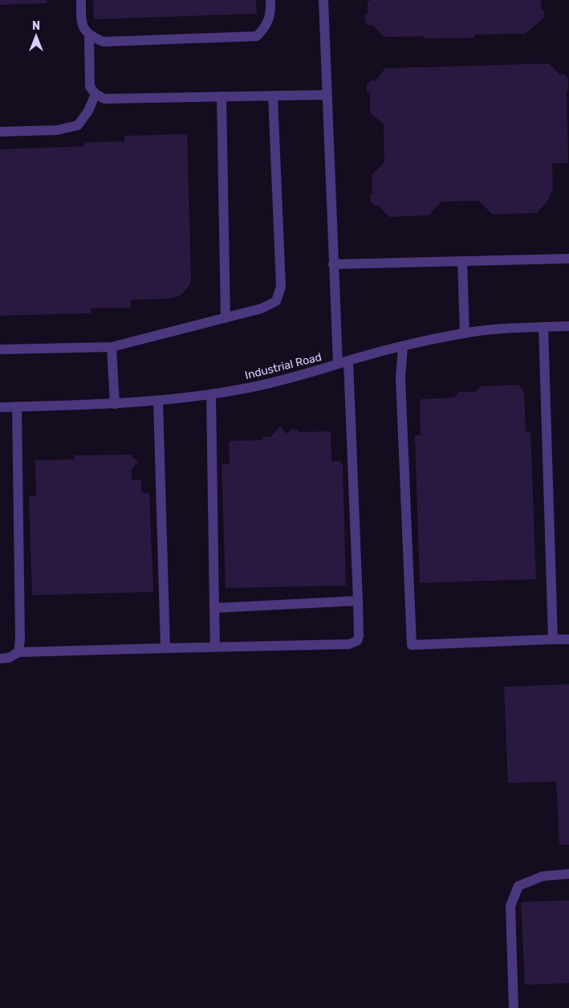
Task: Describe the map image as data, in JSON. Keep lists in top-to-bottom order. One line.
{"streets":{"street":["Industrial Road"]},"north":"top"}
